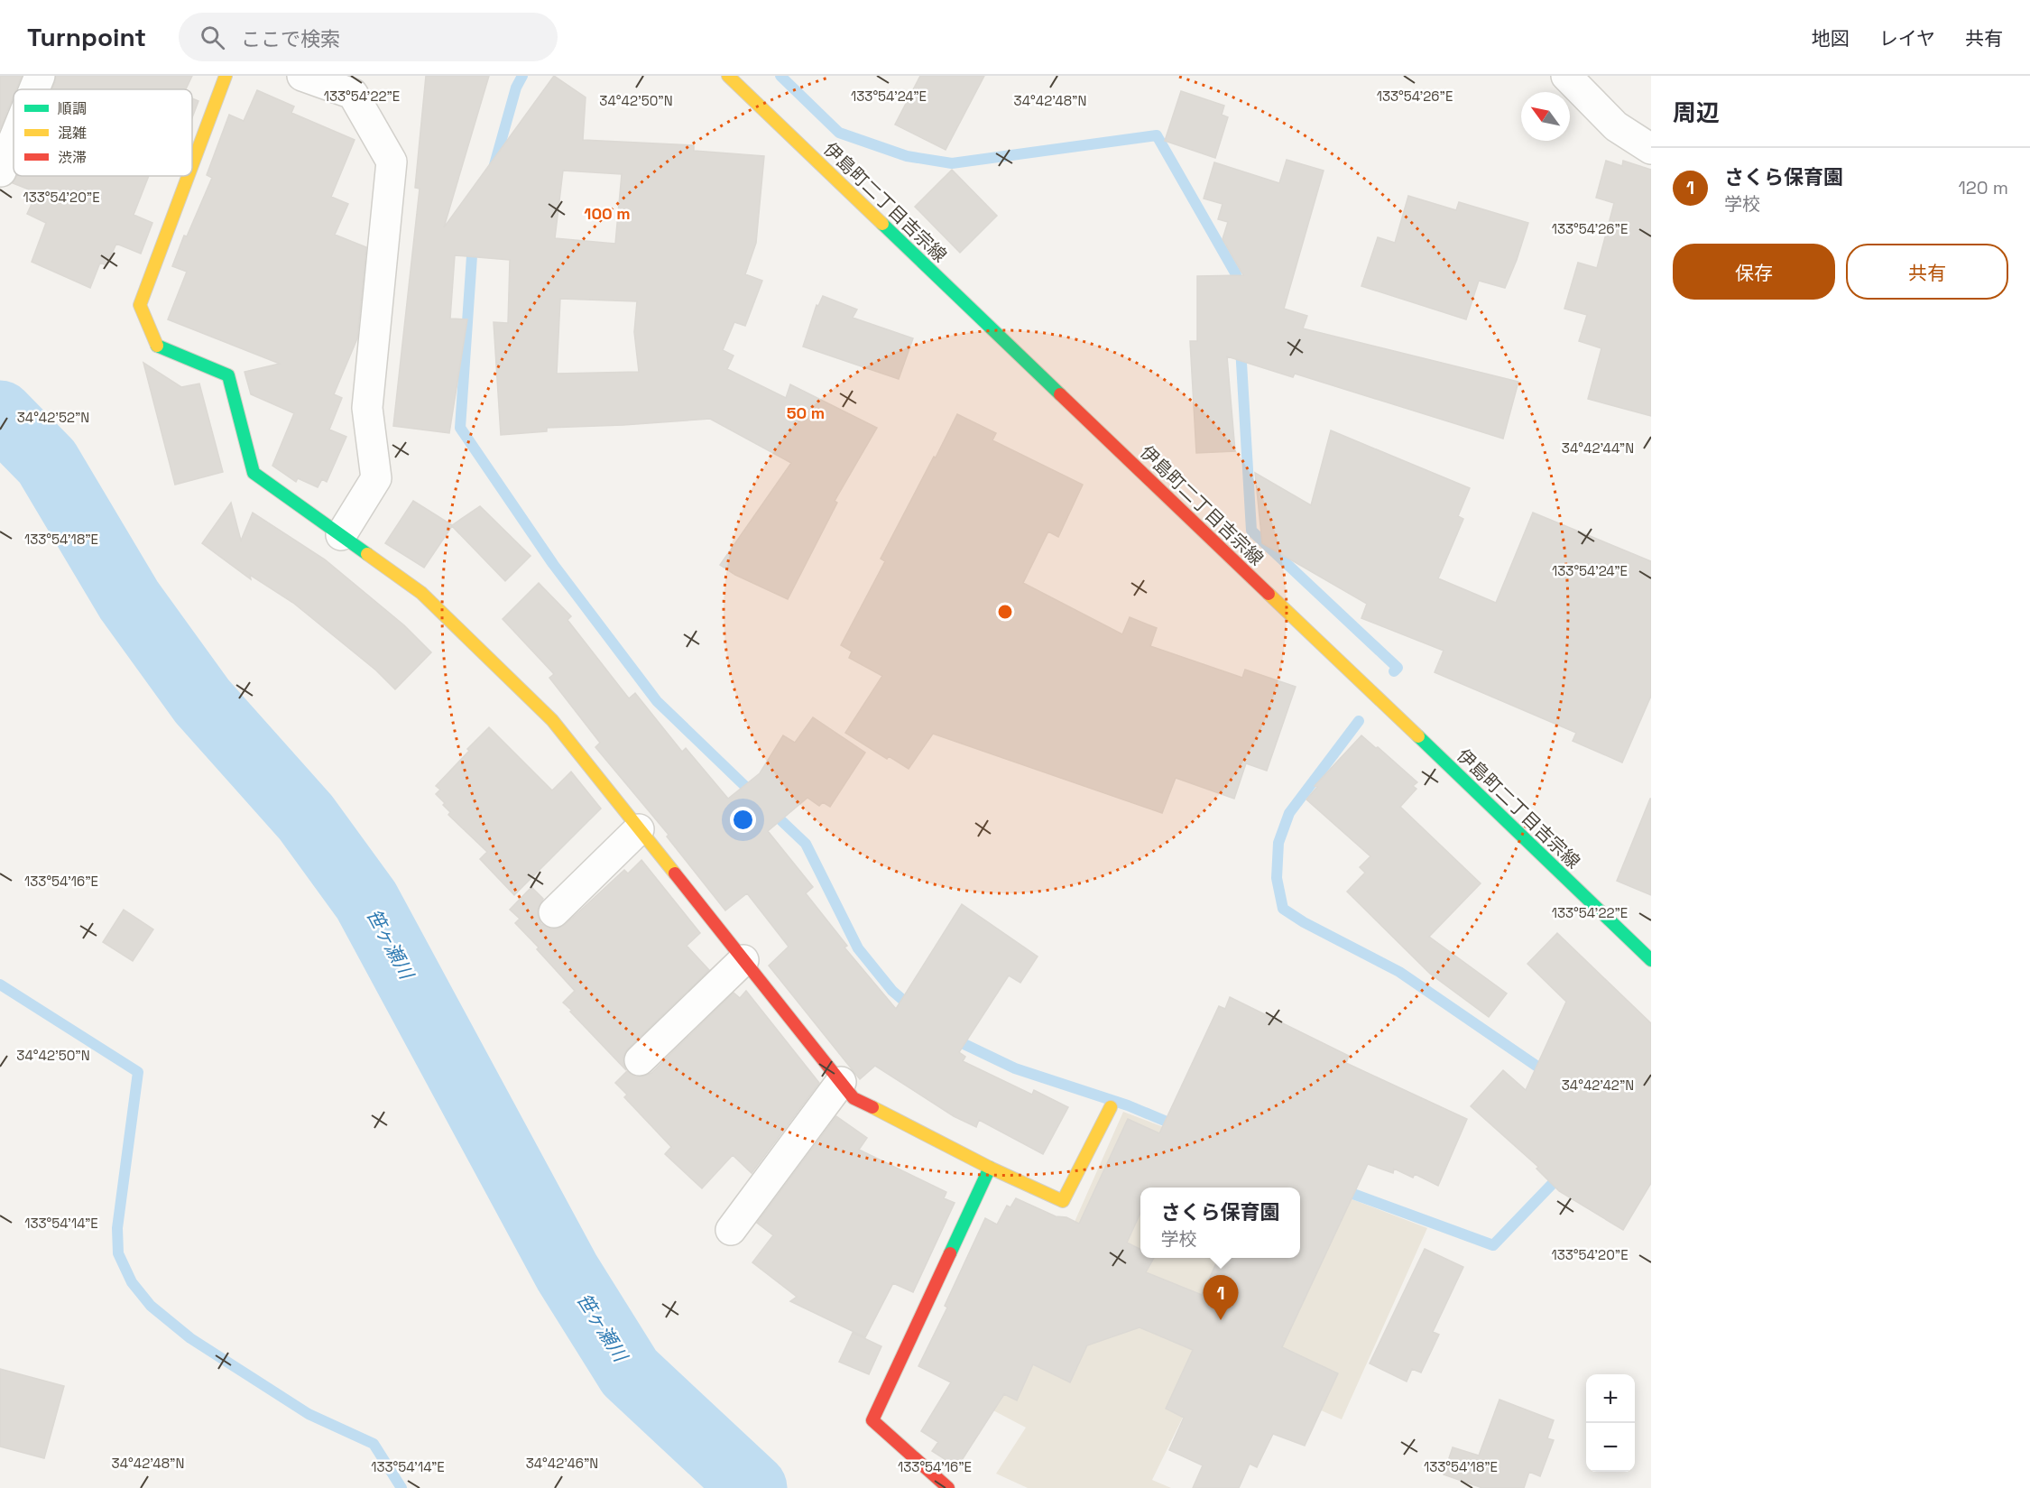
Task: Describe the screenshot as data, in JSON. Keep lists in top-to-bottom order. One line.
{"streets":{"street":["伊島町二丁目吉宗線"]},"water":["笹ヶ瀬川"],"legend":["順調","混雑","渋滞"],"north":"top left","page":{"header":"Turnpoint","search":"ここで検索","nav":["地図","レイヤ","共有"],"heading":"周辺","list":[{"mark":"1","name":"さくら保育園","note":"学校","value":"120 m"}],"buttons":["保存","共有"],"popup":["さくら保育園","学校"],"pins":"1","map_buttons":["+","−"]},"coordinates":["133°54'22\"E","133°54'24\"E","133°54'26\"E","34°42'50\"N","34°42'48\"N","133°54'20\"E","34°42'52\"N","34°42'44\"N","133°54'18\"E","133°54'16\"E","34°42'42\"N","133°54'14\"E","34°42'46\"N"],"rings":["100 m","50 m"]}
